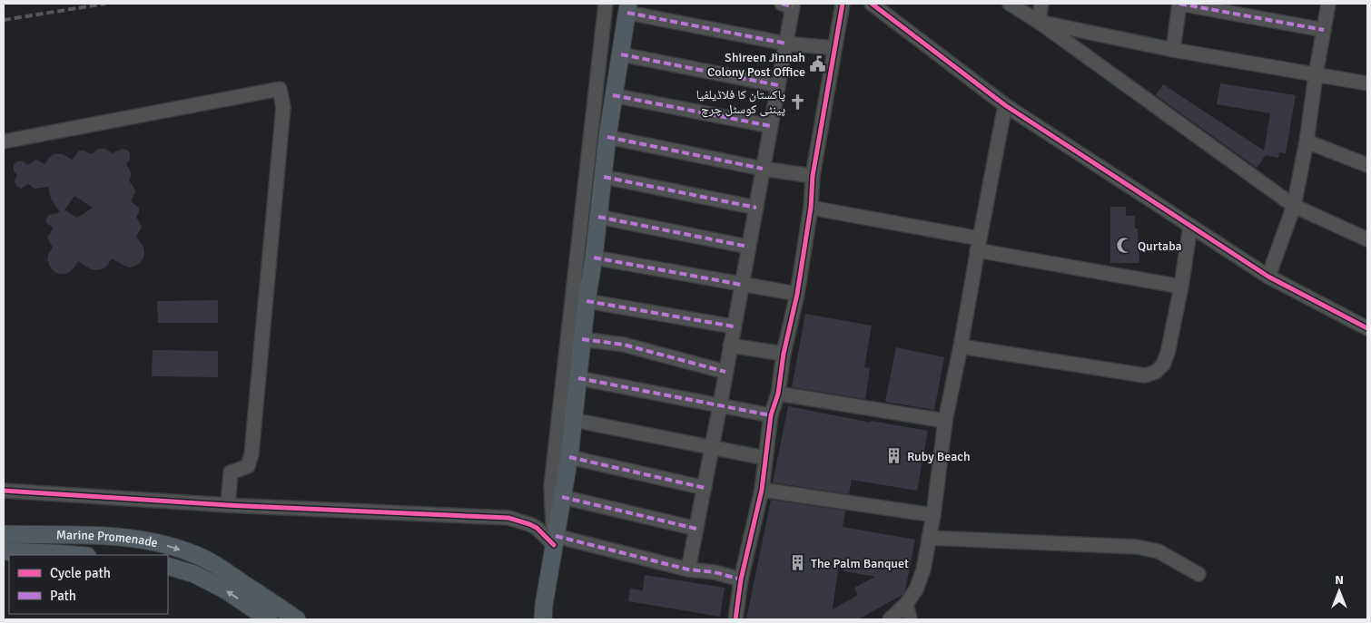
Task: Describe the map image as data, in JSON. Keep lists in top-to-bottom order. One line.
{"streets":{"main road":["Marine Promenade"]},"places":{"public building":["Shireen Jinnah Colony Post Office"],"church":["پاکستان کا فلاڈیلفیا پینٹی کوسٹل چرچ"],"mosque":["Qurtaba"],"building":["Ruby Beach","The Palm Banquet"]},"legend":["Cycle path","Path"],"north":"top"}
